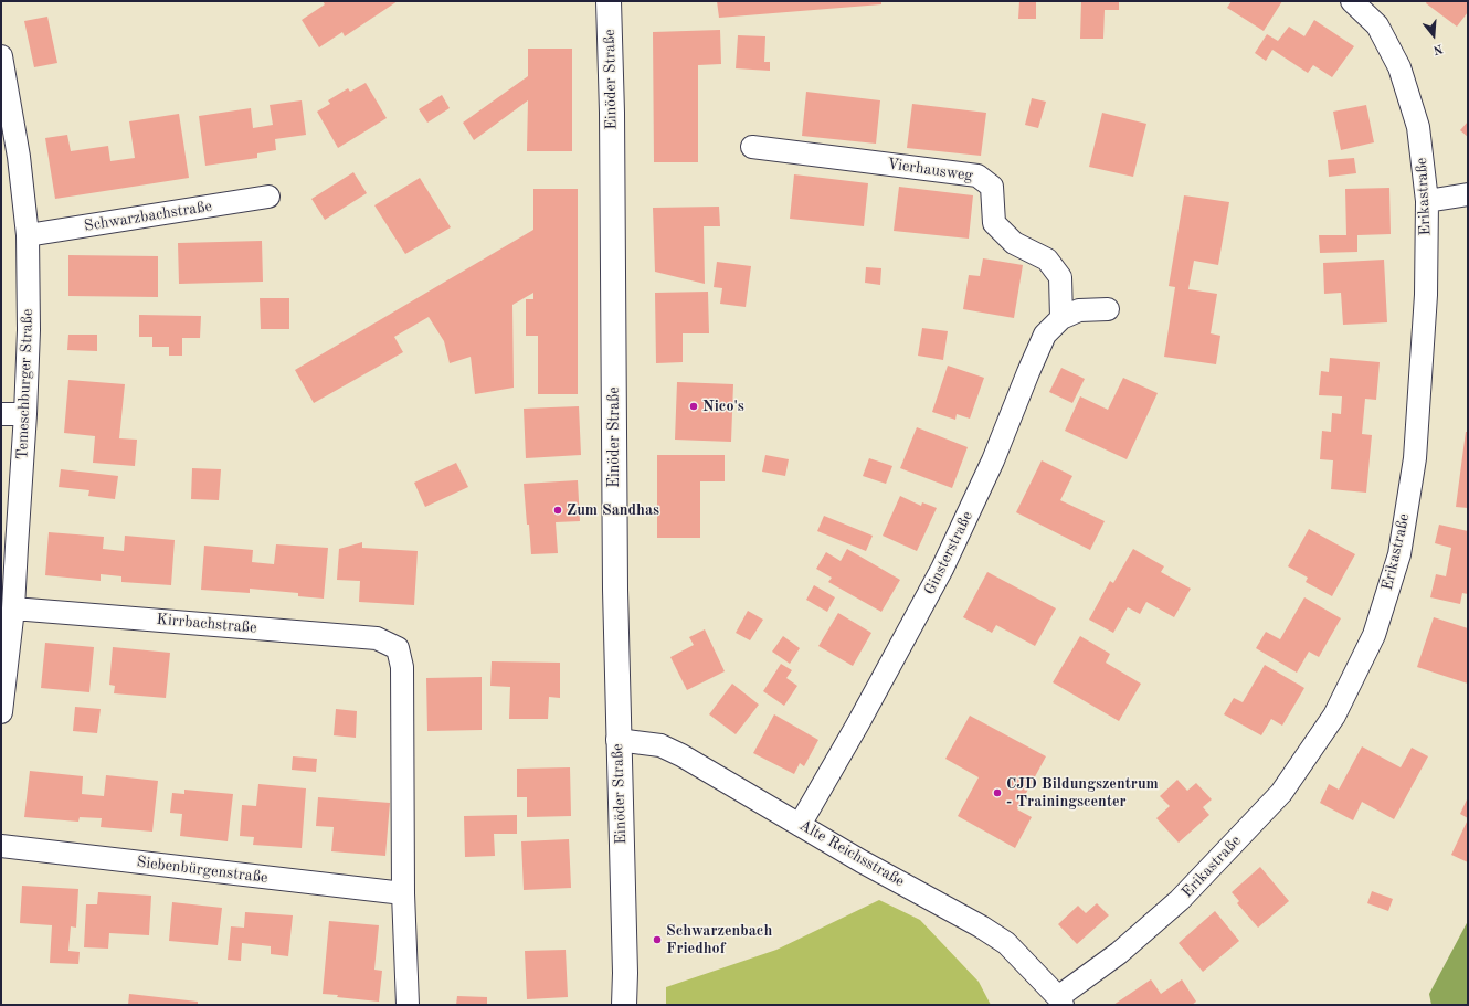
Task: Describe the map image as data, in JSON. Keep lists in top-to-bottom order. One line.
{"streets":{"main road":["Einöder Straße"],"street":["Vierhausweg","Erikastraße","Schwarzbachstraße","Temeschburger Straße","Ginsterstraße","Kirrbachstraße","Alte Reichsstraße","Siebenbürgenstraße"]},"crossings":[["Einöder Straße","Alte Reichsstraße"],["Vierhausweg","Ginsterstraße"],["Erikastraße","Alte Reichsstraße"],["Schwarzbachstraße","Temeschburger Straße"],["Temeschburger Straße","Kirrbachstraße"],["Ginsterstraße","Alte Reichsstraße"],["Kirrbachstraße","Siebenbürgenstraße"]],"places":["Nico's","Zum Sandhas","CJD Bildungszentrum - Trainingscenter","Schwarzenbach Friedhof"],"north":"bottom"}
